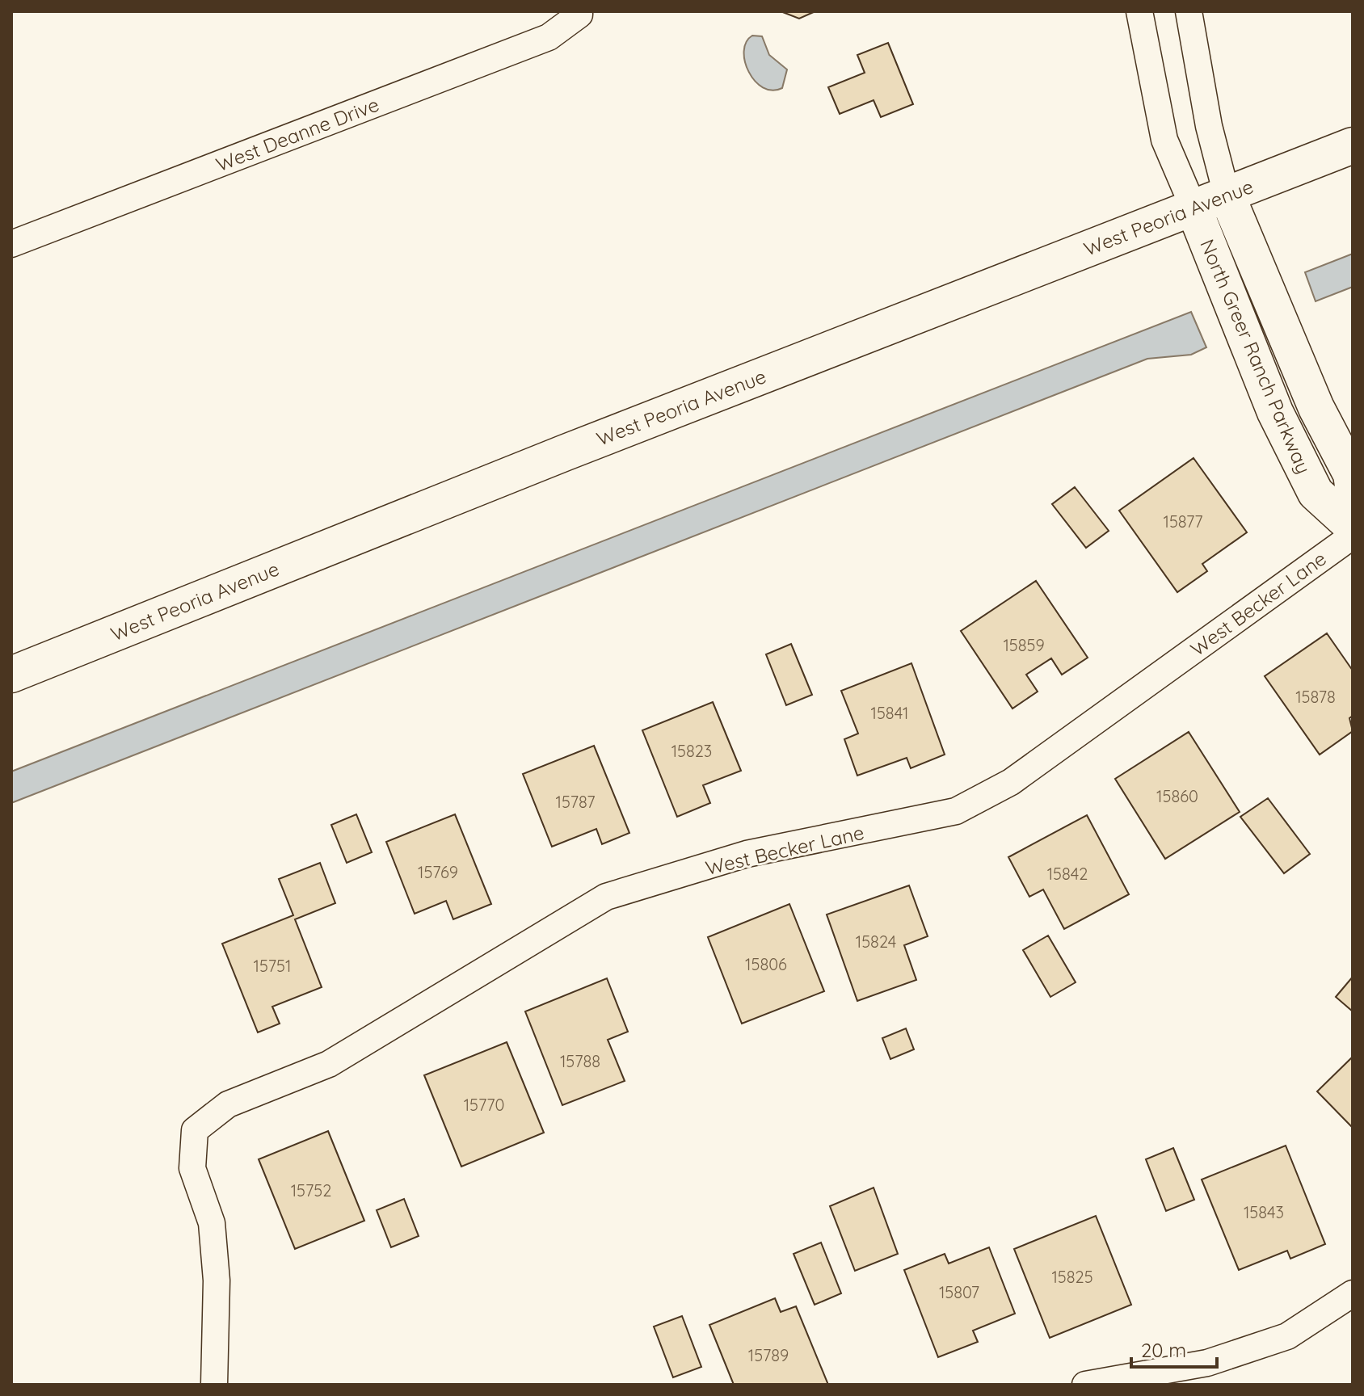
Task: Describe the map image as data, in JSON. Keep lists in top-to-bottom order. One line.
{"streets":{"main road":["West Peoria Avenue","North Greer Ranch Parkway"],"street":["West Deanne Drive","West Becker Lane"]},"crossings":[["West Peoria Avenue","North Greer Ranch Parkway"]],"house_numbers":["15877","15859","15878","15841","15823","15860","15787","15769","15842","15824","15806","15751","15788","15770","15752","15843","15825","15807","15789"],"scale_bar":"20 m"}
